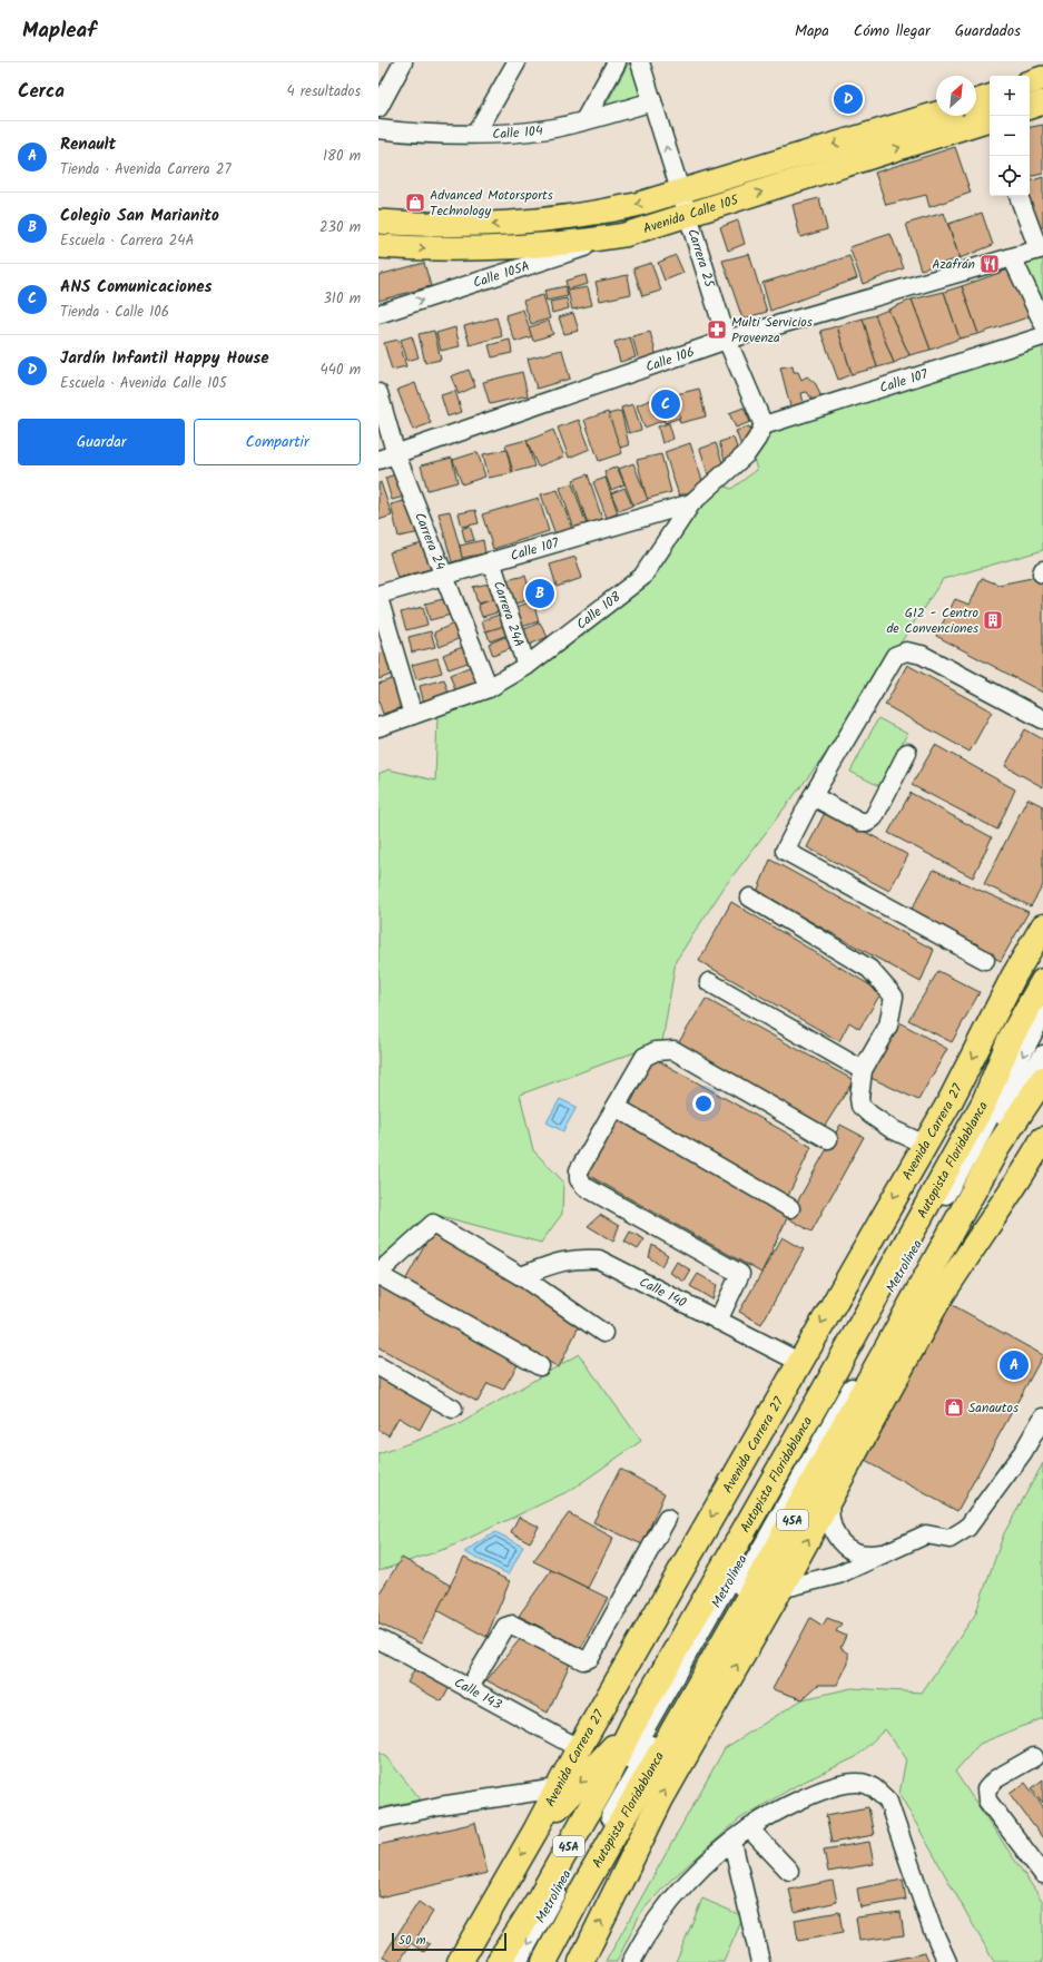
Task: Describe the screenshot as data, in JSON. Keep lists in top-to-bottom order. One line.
{"streets":{"highway":["Avenida Carrera 27","Autopista Floridablanca","45A"],"main road":["Avenida Calle 105"],"street":["Calle 104","Carrera 25","Calle 105A","Calle 106","Calle 107","Carrera 24","Calle 108","Carrera 24A","Metrolínea","Calle 140","Calle 143"]},"crossings":[["Calle 104","Carrera 25"],["Avenida Calle 105","Carrera 25"],["Avenida Calle 105","Calle 105A"],["Carrera 25","Calle 106"],["Carrera 25","Calle 107"],["Carrera 25","Calle 108"],["Calle 106","Carrera 24"],["Calle 107","Carrera 24"],["Calle 107","Calle 108"],["Calle 107","Carrera 24A"],["Carrera 24","Calle 108"],["Calle 108","Carrera 24A"],["Avenida Carrera 27","Calle 140"],["Avenida Carrera 27","Calle 143"]],"one_way":["Calle 105A"],"places":{"shop":["Advanced Motorsports Technology","Sanautos"],"restaurant":["Azafrán"],"pharmacy":["Multi Servicios Provenza"],"building":["G12 - Centro de Convenciones"]},"scale_bar":"50 m","north":"top right","page":{"header":"Mapleaf","nav":["Mapa","Cómo llegar","Guardados"],"heading":["Cerca","4 resultados"],"map_buttons":["+","−"],"pins":["D","C","B","A"],"list":[{"mark":"A","name":"Renault","note":"Tienda · Avenida Carrera 27","value":"180 m"},{"mark":"B","name":"Colegio San Marianito","note":"Escuela · Carrera 24A","value":"230 m"},{"mark":"C","name":"ANS Comunicaciones","note":"Tienda · Calle 106","value":"310 m"},{"mark":"D","name":"Jardín Infantil Happy House","note":"Escuela · Avenida Calle 105","value":"440 m"}],"buttons":["Guardar","Compartir"],"scale":"50 m"}}
